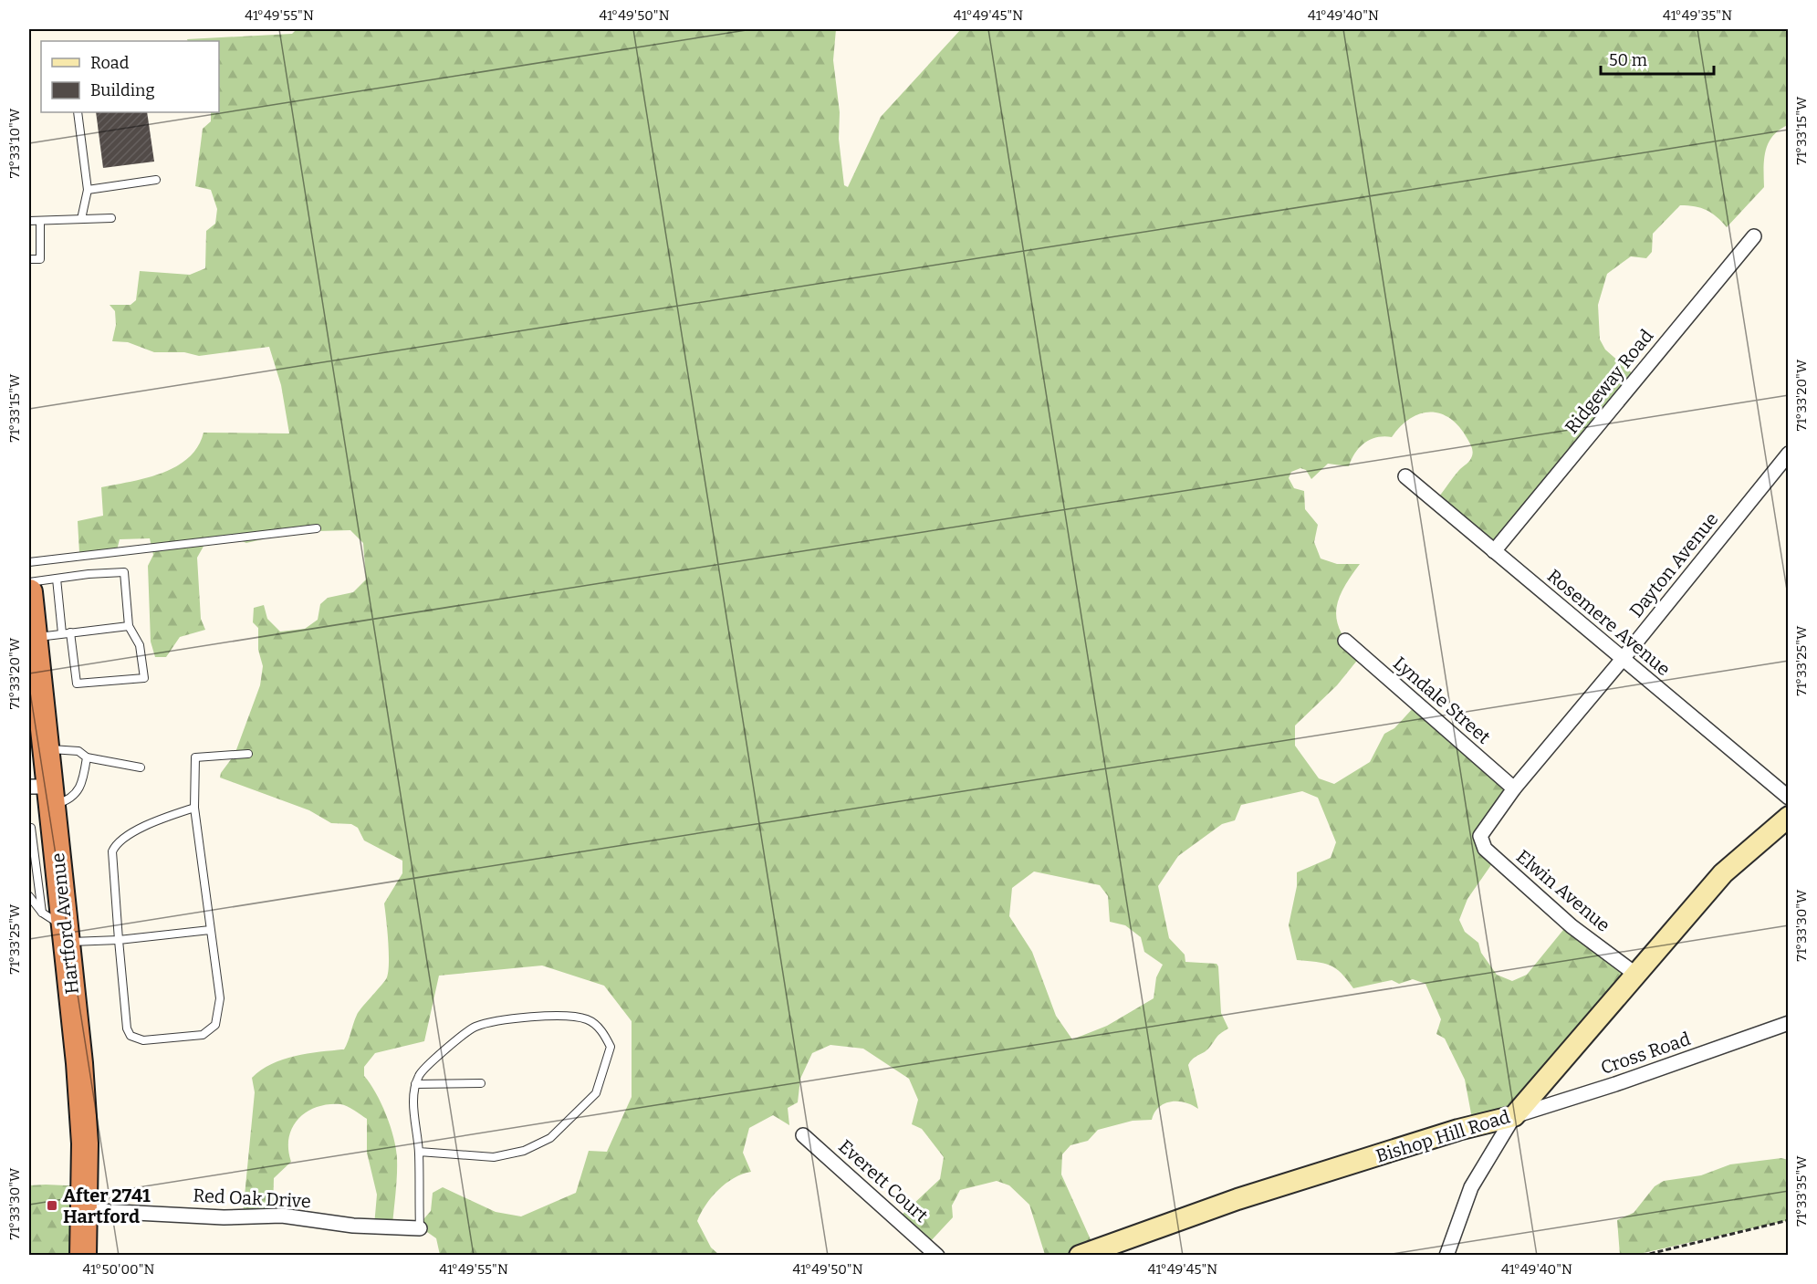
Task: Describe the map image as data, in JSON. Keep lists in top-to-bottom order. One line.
{"streets":{"highway":["Hartford Avenue"],"street":["Ridgeway Road","Dayton Avenue","Rosemere Avenue","Lyndale Street","Elwin Avenue","Cross Road","Bishop Hill Road","Everett Court","Red Oak Drive"]},"crossings":[["Ridgeway Road","Rosemere Avenue"],["Dayton Avenue","Rosemere Avenue"],["Dayton Avenue","Lyndale Street"],["Dayton Avenue","Elwin Avenue"],["Elwin Avenue","Bishop Hill Road"],["Hartford Avenue","Red Oak Drive"],["Cross Road","Bishop Hill Road"]],"places":{"transit":["After 2741 Hartford"]},"legend":["Road","Building"],"scale_bar":"50 m","coordinates":["41°49'55\"N","41°49'50\"N","41°49'45\"N","41°49'40\"N","41°49'35\"N","71°33'15\"W","71°33'10\"W","71°33'20\"W","71°33'25\"W","71°33'30\"W","71°33'35\"W","41°50'00\"N"]}
